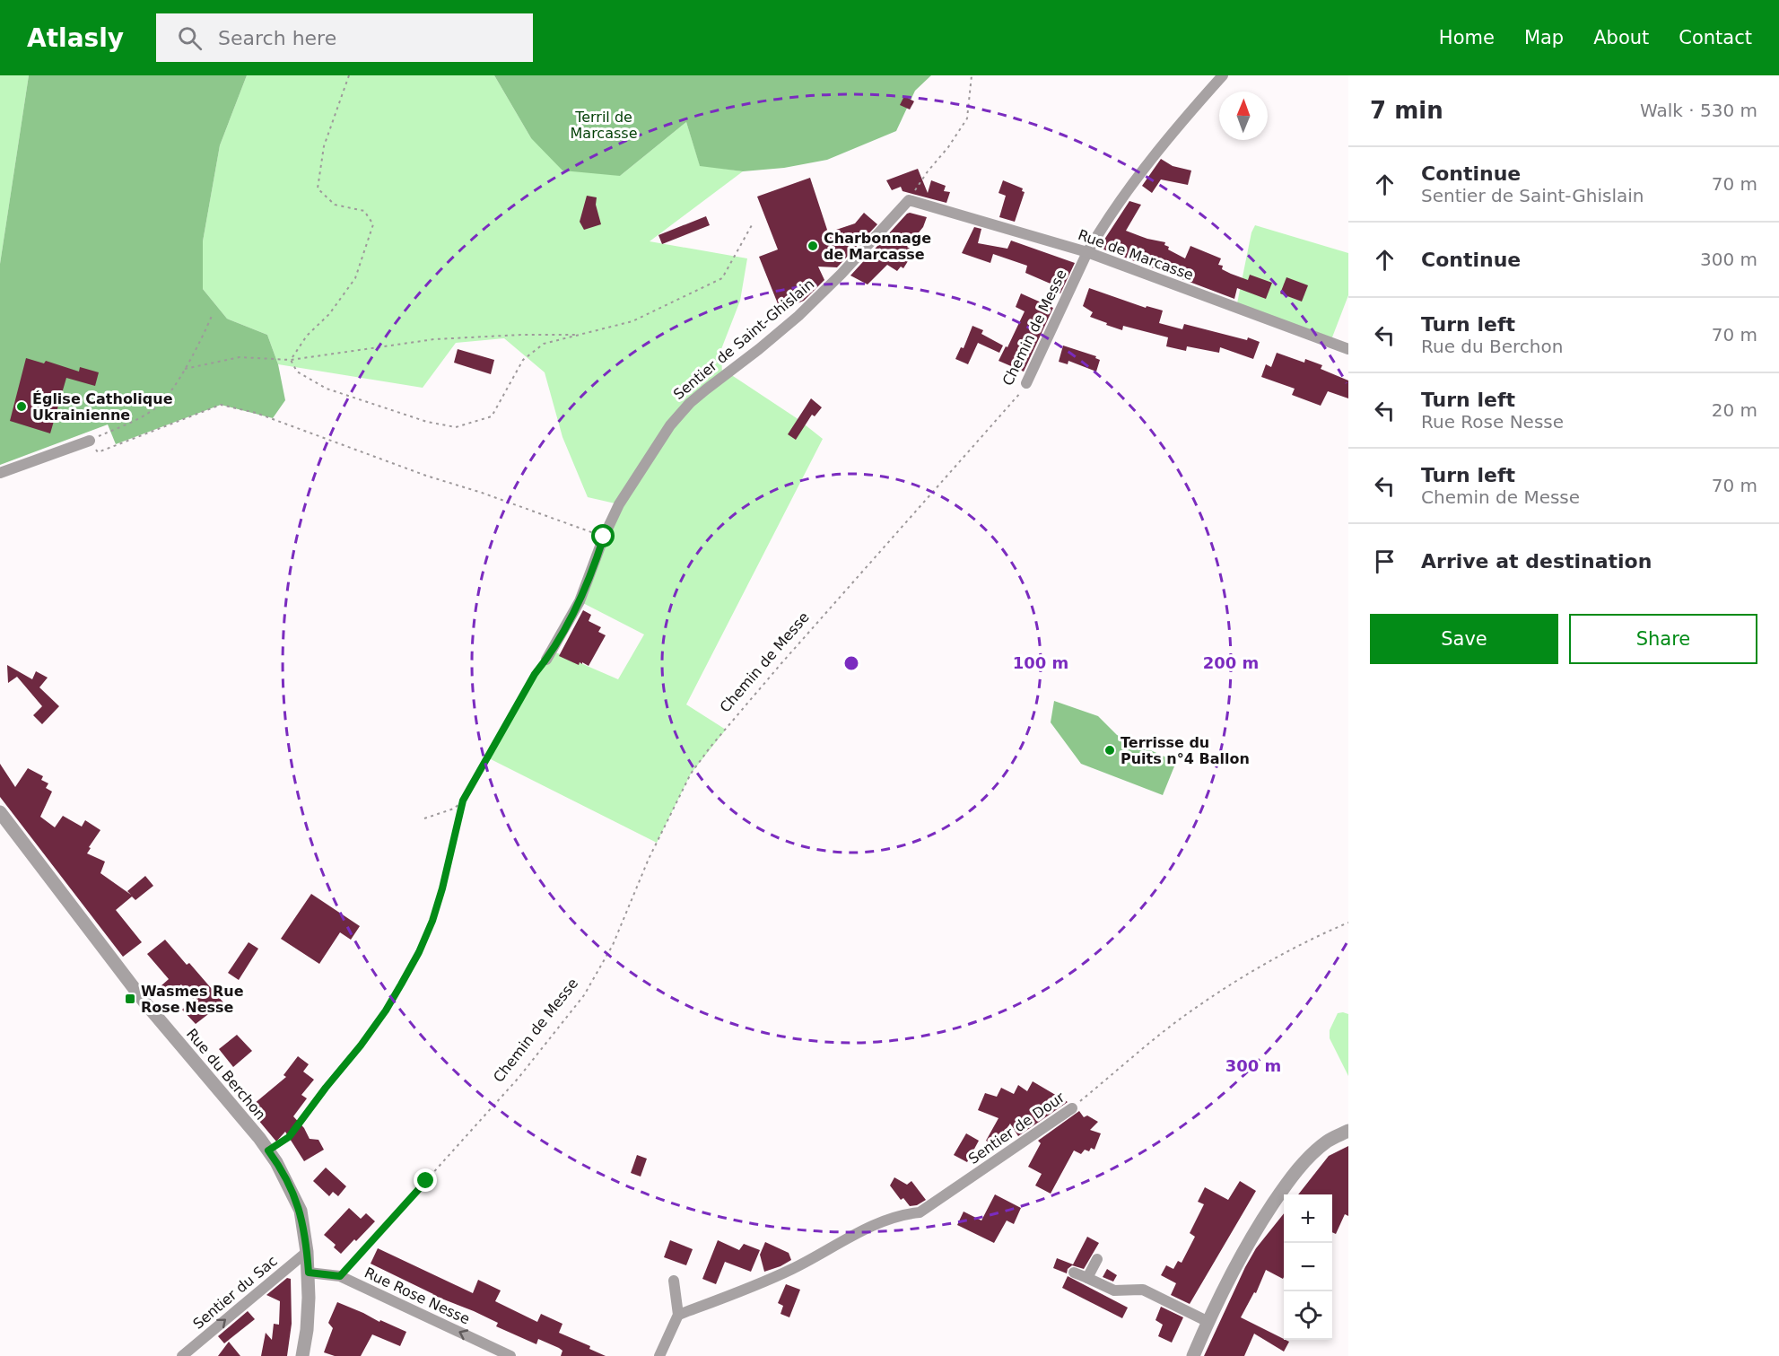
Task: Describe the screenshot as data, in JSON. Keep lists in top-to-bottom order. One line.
{"streets":{"street":["Rue de Marcasse","Chemin de Messe","Sentier de Saint-Ghislain","Rue du Berchon","Sentier de Dour","Sentier du Sac","Rue Rose Nesse"]},"crossings":[["Rue de Marcasse","Chemin de Messe"],["Rue de Marcasse","Sentier de Saint-Ghislain"],["Chemin de Messe","Rue Rose Nesse"],["Rue du Berchon","Sentier du Sac"],["Rue du Berchon","Rue Rose Nesse"]],"one_way":["Sentier du Sac","Rue Rose Nesse"],"parks":["Terril de Marcasse"],"places":{"other":["Charbonnage de Marcasse","Église Catholique Ukrainienne","Terrisse du Puits n°4 Ballon"],"transit":["Wasmes Rue Rose Nesse"]},"north":"top","page":{"header":"Atlasly","search":"Search here","nav":["Home","Map","About","Contact"],"heading":["7 min","Walk · 530 m"],"list":[["Continue","Sentier de Saint-Ghislain","70 m"],["Continue","300 m"],["Turn left","Rue du Berchon","70 m"],["Turn left","Rue Rose Nesse","20 m"],["Turn left","Chemin de Messe","70 m"],"Arrive at destination"],"buttons":["Save","Share"],"map_buttons":["+","−"]},"rings":["100 m","200 m","300 m"]}
